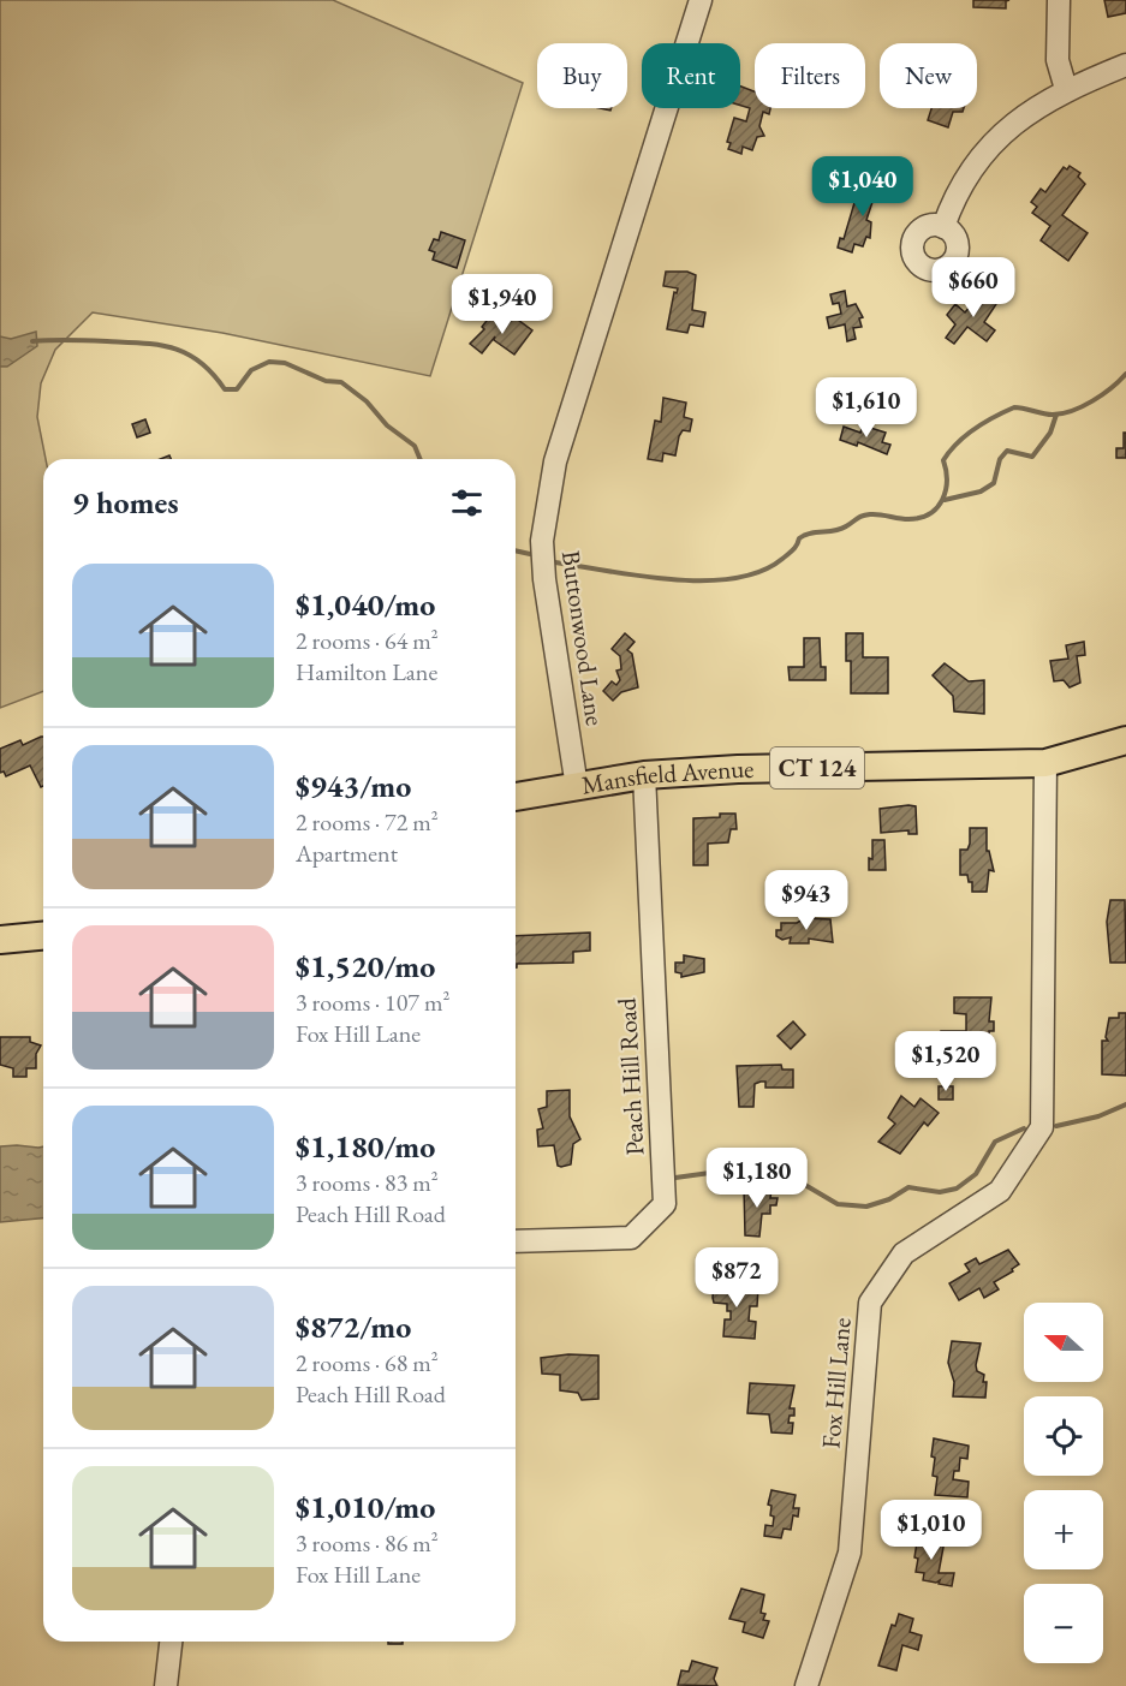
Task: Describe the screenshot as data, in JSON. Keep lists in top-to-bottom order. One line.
{"streets":{"main road":["CT 124","Mansfield Avenue"],"street":["Buttonwood Lane","Peach Hill Road","Fox Hill Lane"]},"crossings":[["Buttonwood Lane","Mansfield Avenue"],["Mansfield Avenue","Peach Hill Road"],["Mansfield Avenue","Fox Hill Lane"]],"north":"left","page":{"chip":["Buy","Rent","Filters","New"],"price":["$1,040","$660","$1,940","$1,610","$943","$1,520","$1,180","$872","$1,010"],"heading":"9 homes","list":[{"name":"$1,040/mo","note":"2 rooms · 64 m² · Hamilton Lane"},{"name":"$943/mo","note":"2 rooms · 72 m² · Apartment"},{"name":"$1,520/mo","note":"3 rooms · 107 m² · Fox Hill Lane"},{"name":"$1,180/mo","note":"3 rooms · 83 m² · Peach Hill Road"},{"name":"$872/mo","note":"2 rooms · 68 m² · Peach Hill Road"},{"name":"$1,010/mo","note":"3 rooms · 86 m² · Fox Hill Lane"}],"map_buttons":["+","−"]}}
